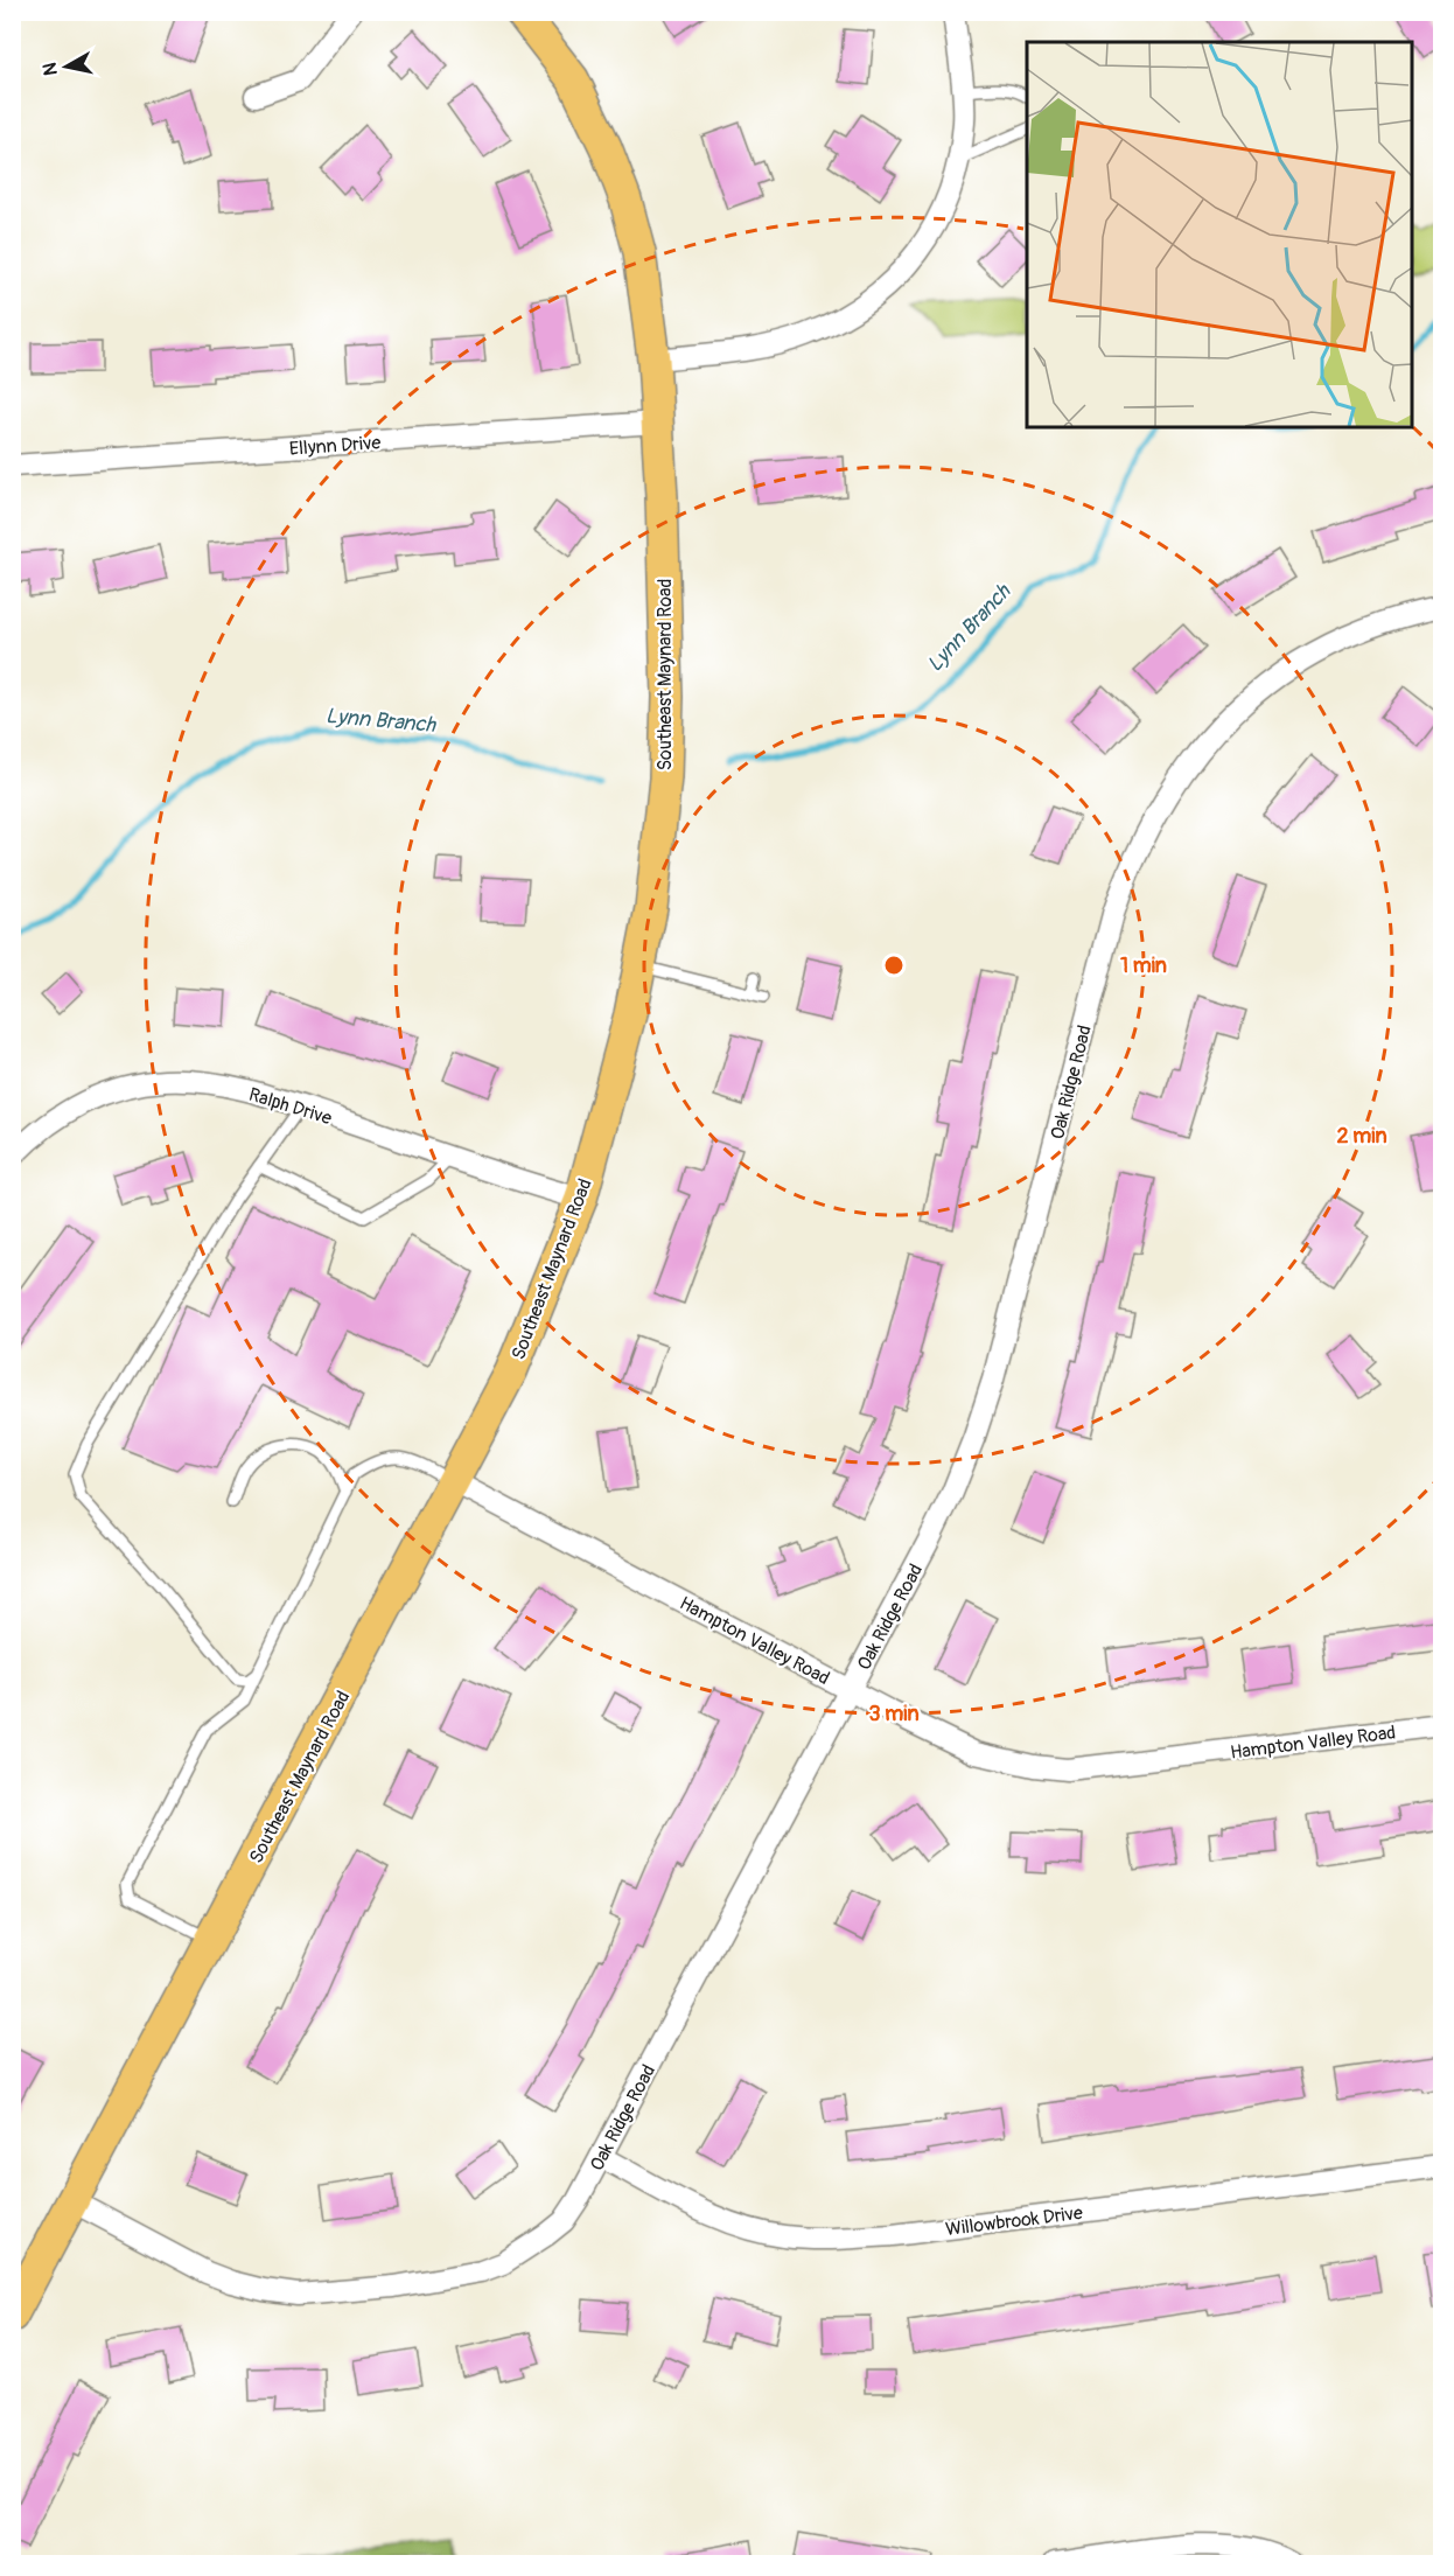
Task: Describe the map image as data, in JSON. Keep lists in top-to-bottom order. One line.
{"streets":{"main road":["Southeast Maynard Road"],"street":["Ellynn Drive","Oak Ridge Road","Ralph Drive","Hampton Valley Road","Willowbrook Drive"]},"crossings":[["Ellynn Drive","Southeast Maynard Road"],["Southeast Maynard Road","Oak Ridge Road"],["Southeast Maynard Road","Ralph Drive"],["Southeast Maynard Road","Hampton Valley Road"],["Oak Ridge Road","Hampton Valley Road"],["Oak Ridge Road","Willowbrook Drive"]],"water":["Lynn Branch"],"north":"left","rings":["1 min","2 min","3 min"]}
